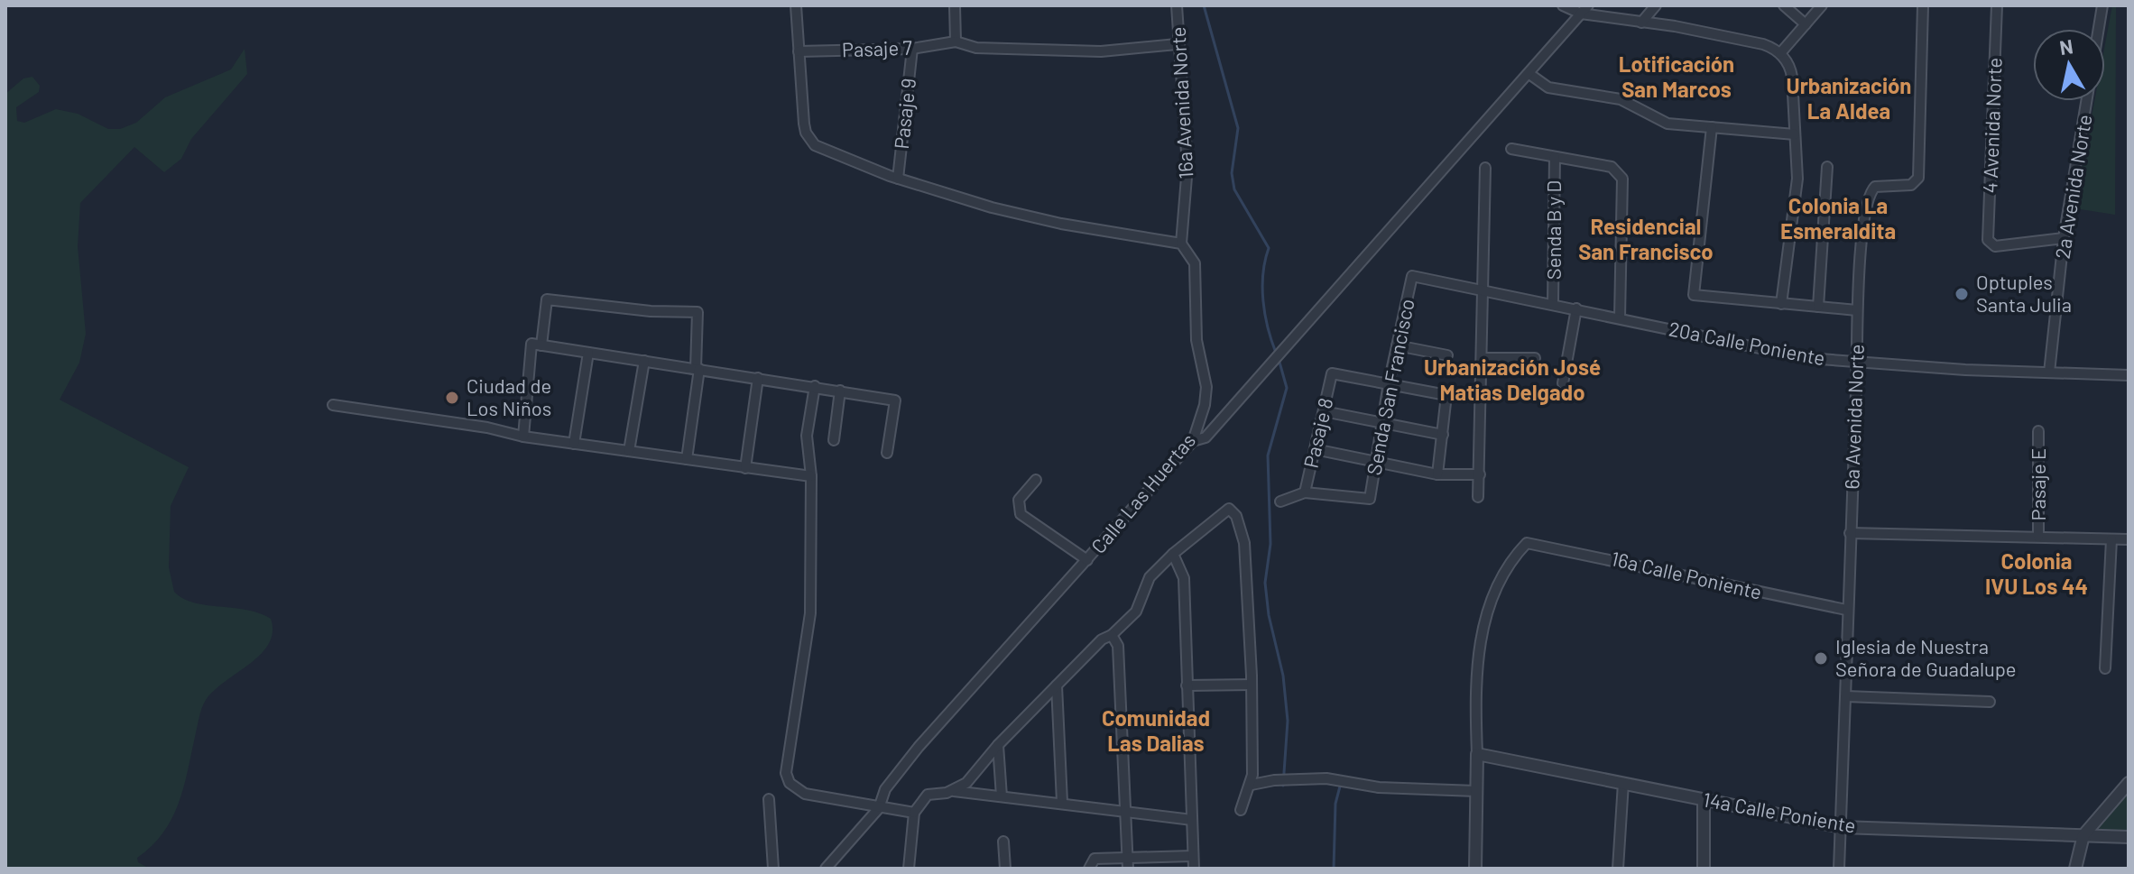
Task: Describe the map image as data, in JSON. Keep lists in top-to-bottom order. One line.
{"streets":{"street":["Pasaje 7","16a Avenida Norte","Pasaje 9","4 Avenida Norte","2a Avenida Norte","Senda B y D","20a Calle Poniente","Senda San Francisco","6a Avenida Norte","Pasaje 8","Pasaje E","Calle Las Huertas","16a Calle Poniente","14a Calle Poniente"]},"crossings":[["Pasaje 7","Pasaje 9"],["16a Avenida Norte","Calle Las Huertas"],["4 Avenida Norte","2a Avenida Norte"],["2a Avenida Norte","20a Calle Poniente"],["Senda B y D","20a Calle Poniente"],["20a Calle Poniente","Senda San Francisco"],["20a Calle Poniente","6a Avenida Norte"],["Senda San Francisco","Pasaje 8"],["6a Avenida Norte","16a Calle Poniente"],["6a Avenida Norte","14a Calle Poniente"],["16a Calle Poniente","14a Calle Poniente"]],"districts":["Lotificación San Marcos","Urbanización La Aldea","Colonia La Esmeraldita","Residencial San Francisco","Urbanización José Matias Delgado","Colonia IVU Los 44","Comunidad Las Dalias"],"places":["Optuples Santa Julia","Ciudad de Los Niños","Iglesia de Nuestra Señora de Guadalupe"],"north":"top"}
